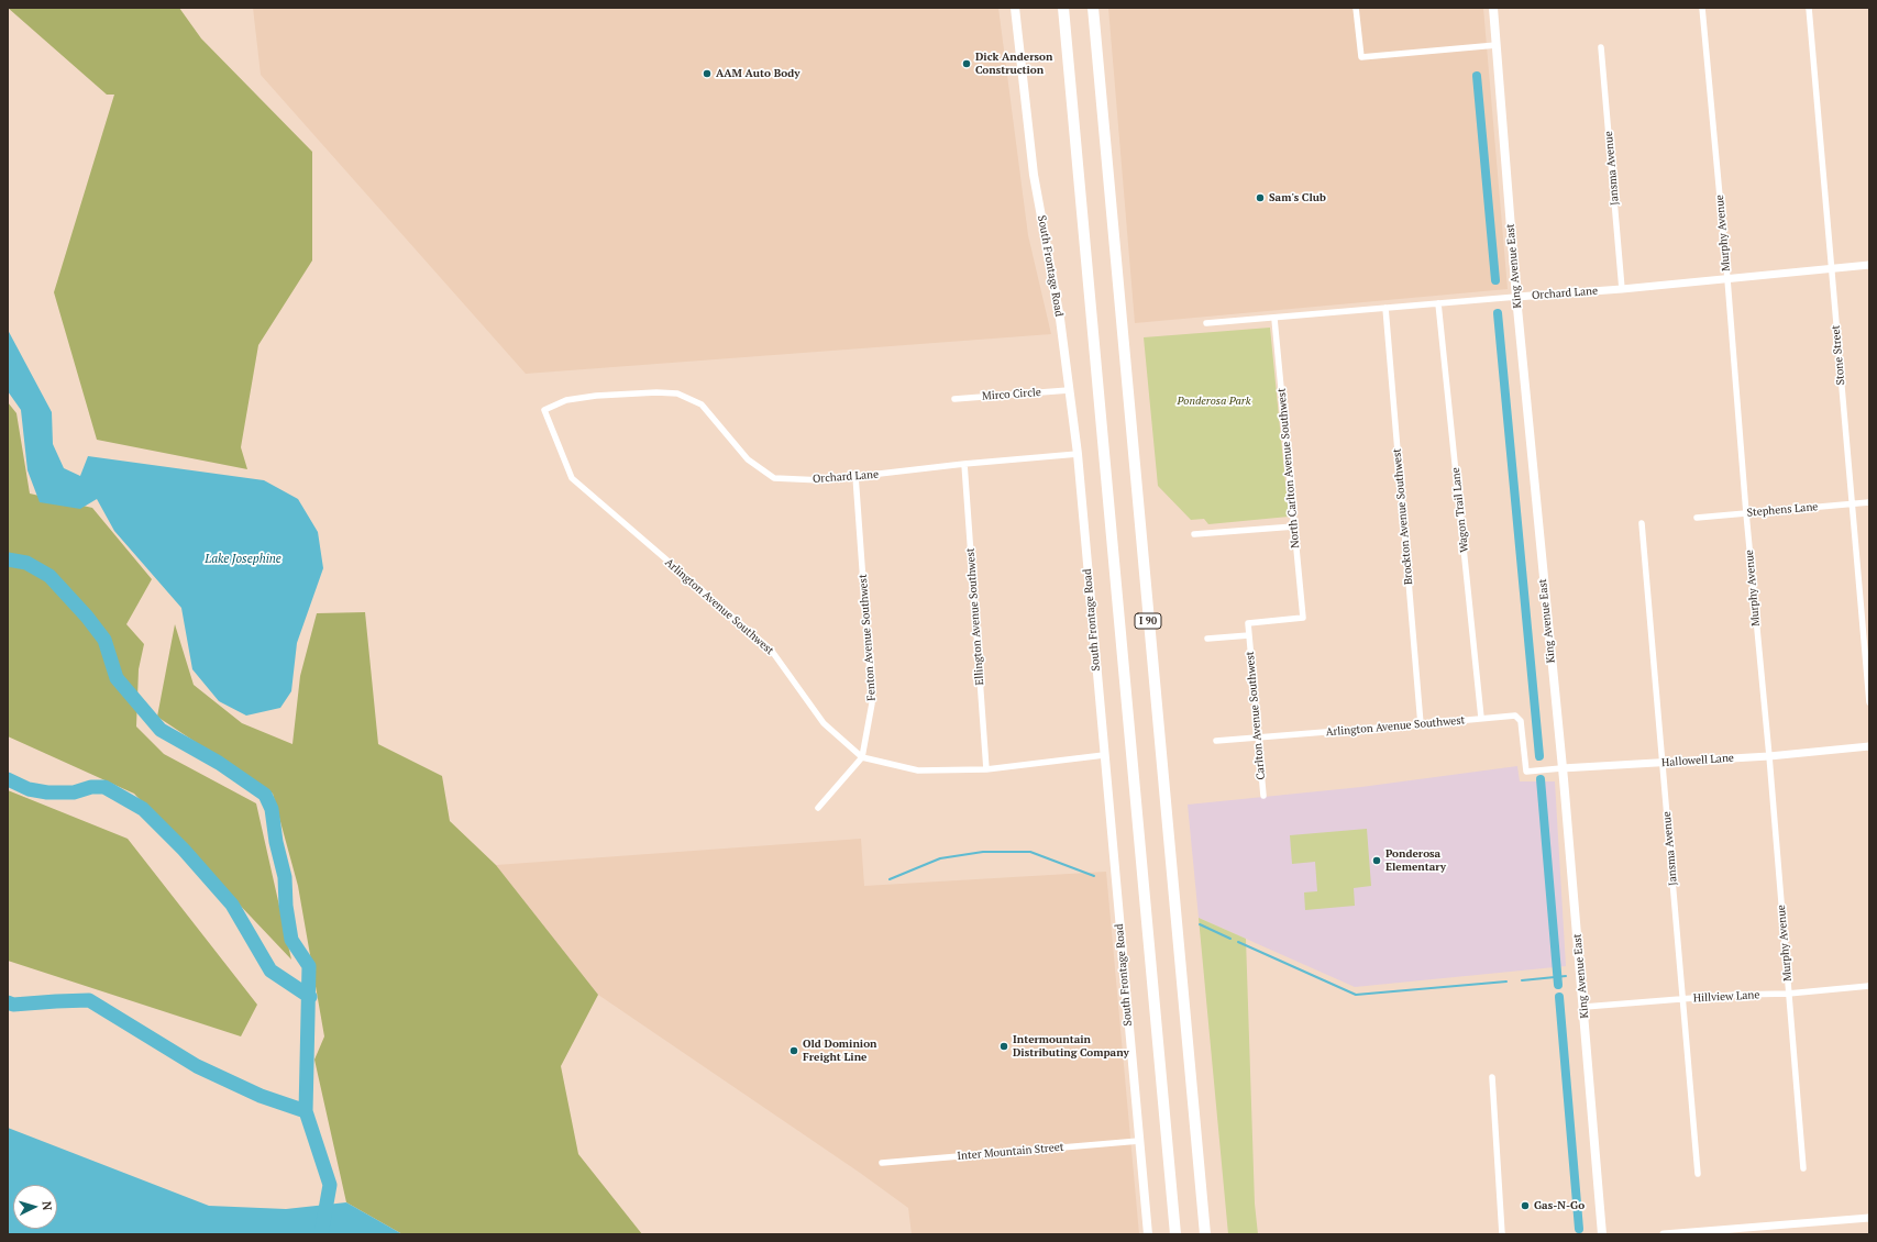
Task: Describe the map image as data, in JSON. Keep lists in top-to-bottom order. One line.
{"streets":{"highway":["I 90"],"main road":["South Frontage Road","King Avenue East"],"street":["Jansma Avenue","Murphy Avenue","Orchard Lane","Stone Street","Mirco Circle","North Carlton Avenue Southwest","Wagon Trail Lane","Stephens Lane","Brockton Avenue Southwest","Arlington Avenue Southwest","Ellington Avenue Southwest","Fenton Avenue Southwest","Carlton Avenue Southwest","Hallowell Lane","Hillview Lane","Inter Mountain Street"]},"crossings":[["Jansma Avenue","Orchard Lane"],["Jansma Avenue","Hallowell Lane"],["Jansma Avenue","Hillview Lane"],["Murphy Avenue","Orchard Lane"],["Murphy Avenue","Stephens Lane"],["Murphy Avenue","Hallowell Lane"],["Murphy Avenue","Hillview Lane"],["South Frontage Road","Orchard Lane"],["South Frontage Road","Mirco Circle"],["South Frontage Road","Arlington Avenue Southwest"],["South Frontage Road","Inter Mountain Street"],["King Avenue East","Orchard Lane"],["King Avenue East","Hallowell Lane"],["King Avenue East","Hillview Lane"],["Orchard Lane","Stone Street"],["Orchard Lane","North Carlton Avenue Southwest"],["Orchard Lane","Wagon Trail Lane"],["Orchard Lane","Brockton Avenue Southwest"],["Orchard Lane","Arlington Avenue Southwest"],["Orchard Lane","Ellington Avenue Southwest"],["Orchard Lane","Fenton Avenue Southwest"],["Stone Street","Stephens Lane"],["North Carlton Avenue Southwest","Carlton Avenue Southwest"],["Wagon Trail Lane","Arlington Avenue Southwest"],["Brockton Avenue Southwest","Arlington Avenue Southwest"],["Arlington Avenue Southwest","Ellington Avenue Southwest"],["Arlington Avenue Southwest","Fenton Avenue Southwest"],["Arlington Avenue Southwest","Carlton Avenue Southwest"],["Arlington Avenue Southwest","Hallowell Lane"]],"water":["Lake Josephine"],"parks":["Ponderosa Park"],"places":["Dick Anderson Construction","AAM Auto Body","Sam's Club","Ponderosa Elementary","Intermountain Distributing Company","Old Dominion Freight Line","Gas-N-Go"],"north":"right"}
